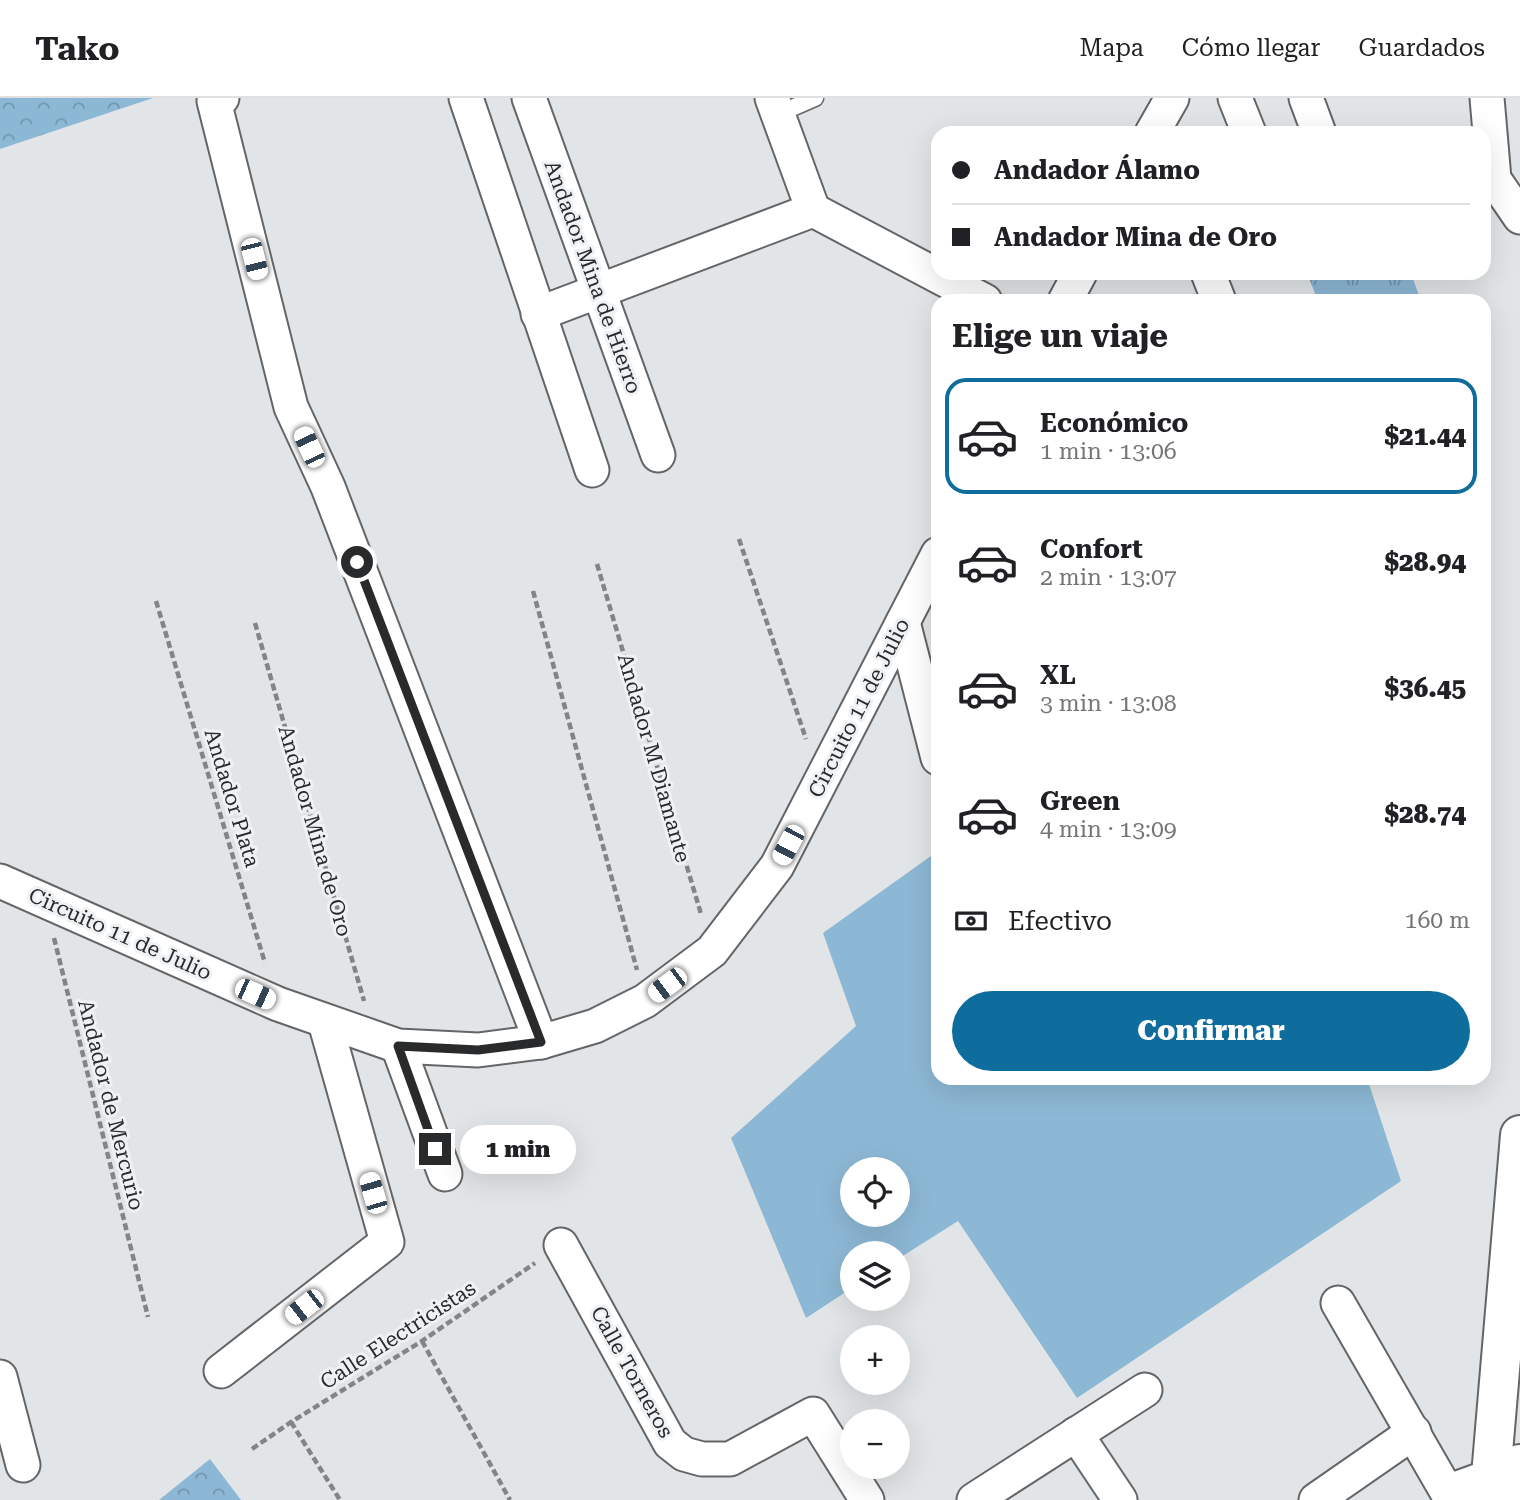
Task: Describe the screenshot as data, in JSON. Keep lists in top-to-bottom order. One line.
{"streets":{"street":["Andador Mina de Hierro","Circuito 11 de Julio","Calle Torneros"],"path":["Andador M Diamante","Andador Plata","Andador Mina de Oro","Andador de Mercurio","Calle Electricistas"]},"crossings":[["Circuito 11 de Julio","Andador M Diamante"],["Circuito 11 de Julio","Andador Plata"],["Circuito 11 de Julio","Andador Mina de Oro"],["Circuito 11 de Julio","Andador de Mercurio"],["Calle Electricistas","Calle Torneros"]],"page":{"header":"Tako","nav":["Mapa","Cómo llegar","Guardados"],"banner":["Andador Álamo","Andador Mina de Oro"],"heading":"Elige un viaje","list":[{"name":"Económico","note":"1 min · 13:06","value":"$21.44"},{"name":"Confort","note":"2 min · 13:07","value":"$28.94"},{"name":"XL","note":"3 min · 13:08","value":"$36.45"},{"name":"Green","note":"4 min · 13:09","value":"$28.74"}],"pay":["Efectivo","160 m"],"buttons":"Confirmar","bubble":"1 min","map_buttons":["+","−"]}}
